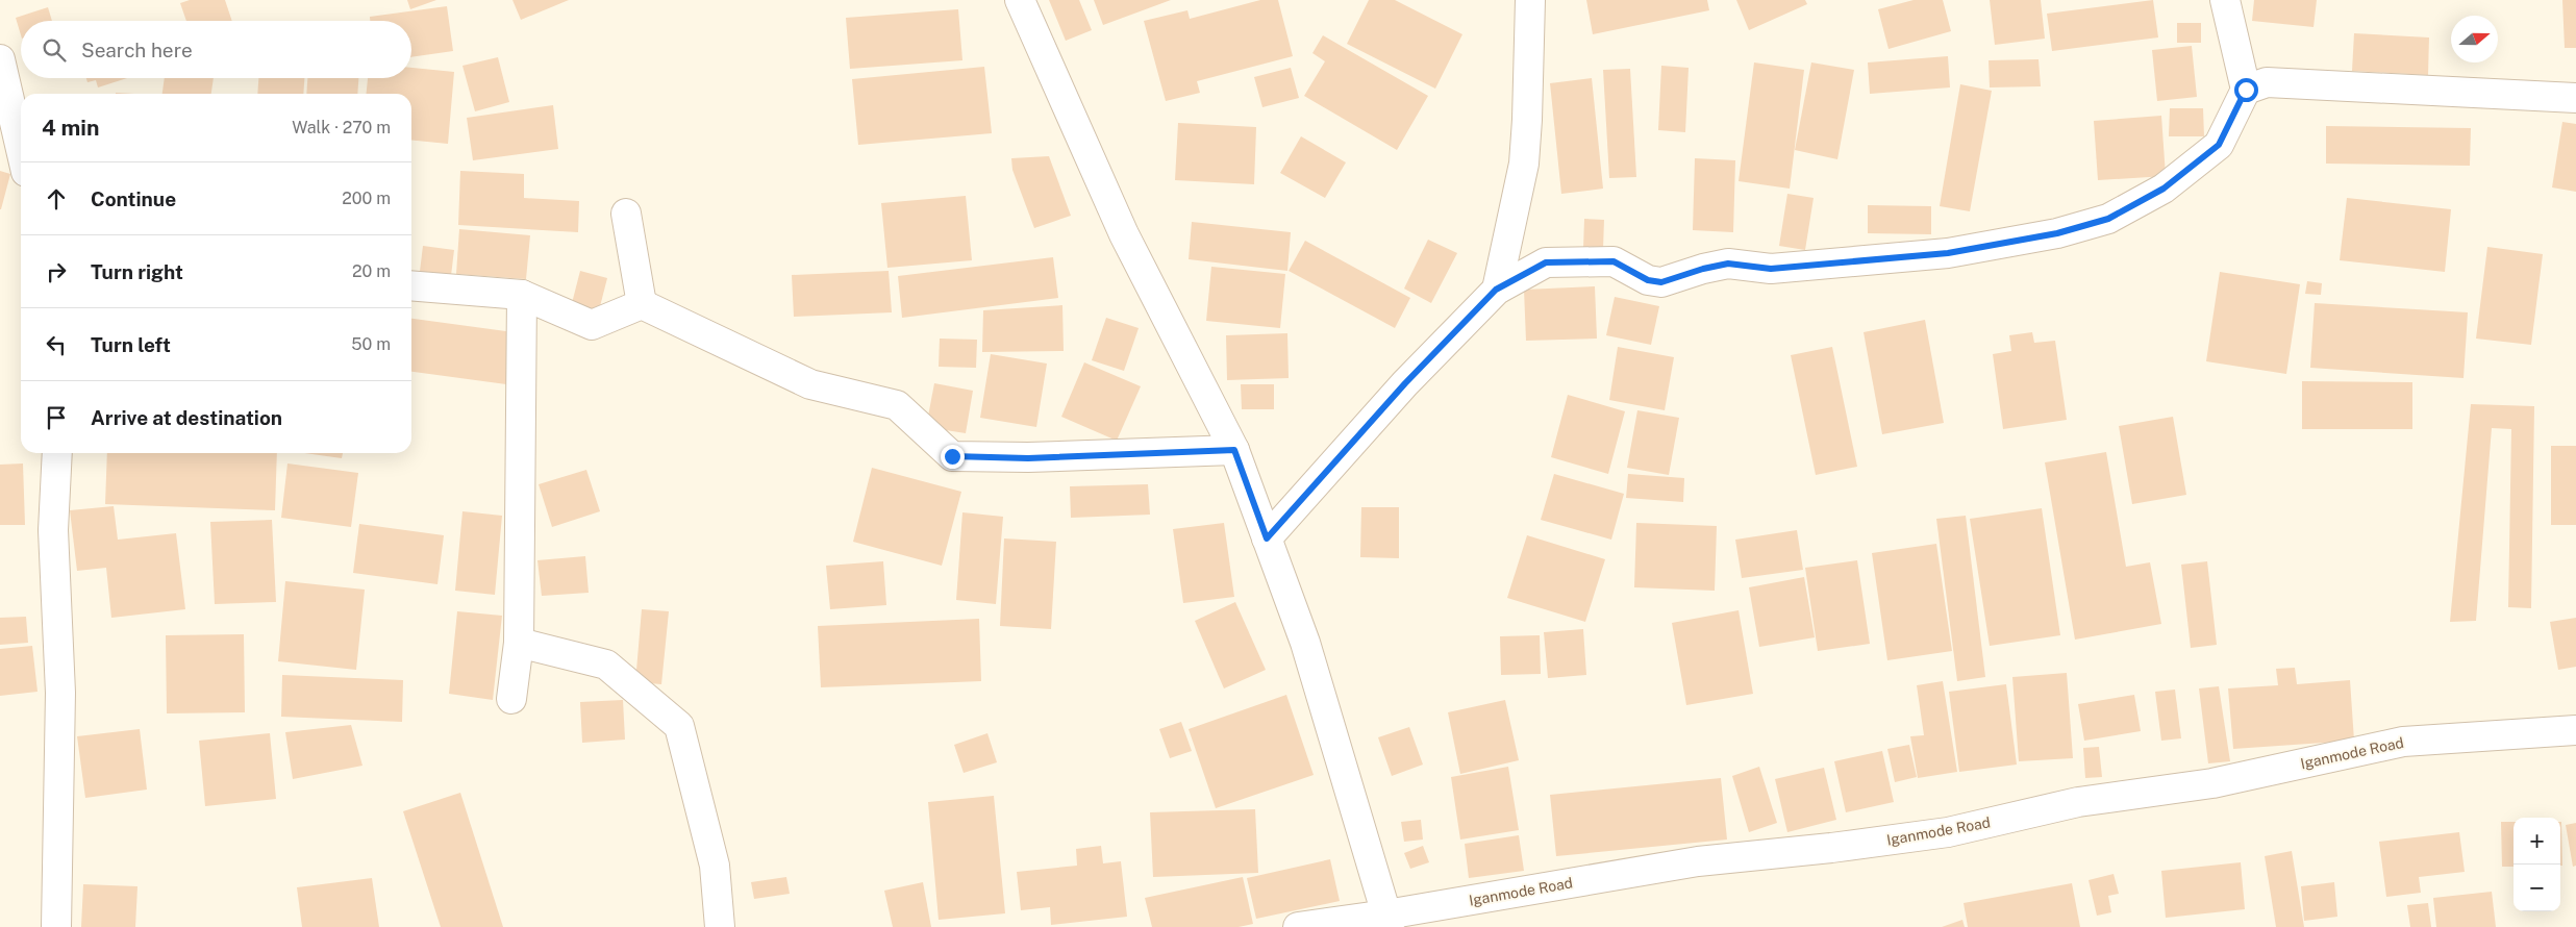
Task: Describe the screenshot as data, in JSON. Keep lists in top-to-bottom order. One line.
{"streets":{"street":["Iganmode Road"]},"north":"right","page":{"search":"Search here","heading":["4 min","Walk · 270 m"],"list":[["Continue","200 m"],["Turn right","20 m"],["Turn left","50 m"],"Arrive at destination"],"map_buttons":["+","−"]}}
